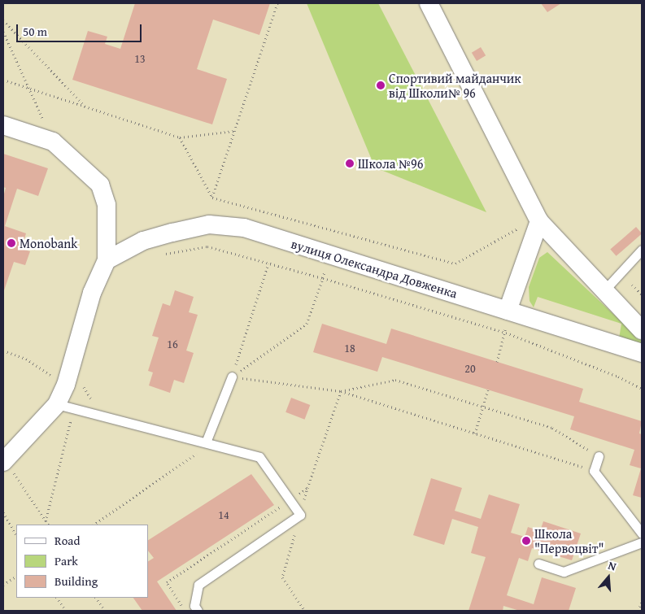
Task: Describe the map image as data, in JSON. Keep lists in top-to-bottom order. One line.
{"streets":{"street":["вулиця Олександра Довженка"]},"places":["Спортивий майданчик від Школи№ 96","Школа №96","Monobank","Школа \"Первоцвіт\""],"house_numbers":["13","16","18","20","14"],"legend":["Road","Park","Building"],"scale_bar":"50 m","north":"top"}
